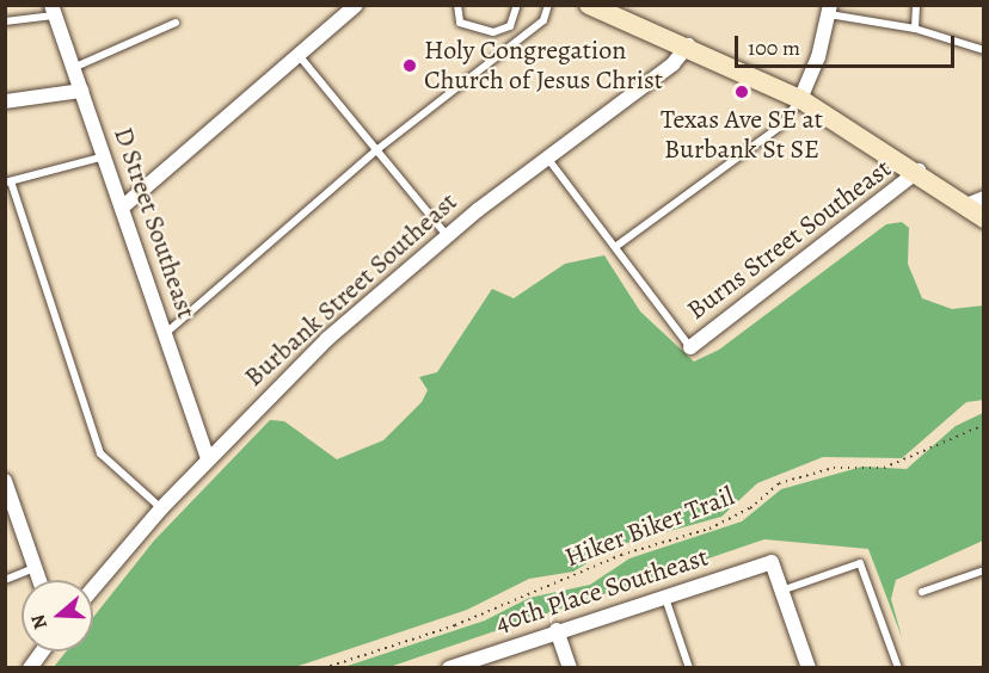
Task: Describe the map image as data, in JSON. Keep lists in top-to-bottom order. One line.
{"streets":{"street":["D Street Southeast","Burns Street Southeast","Burbank Street Southeast","40th Place Southeast"],"path":["Hiker Biker Trail"]},"crossings":[["D Street Southeast","Burbank Street Southeast"]],"places":["Holy Congregation Church of Jesus Christ","Texas Ave SE at Burbank St SE"],"scale_bar":"100 m","north":"left"}
